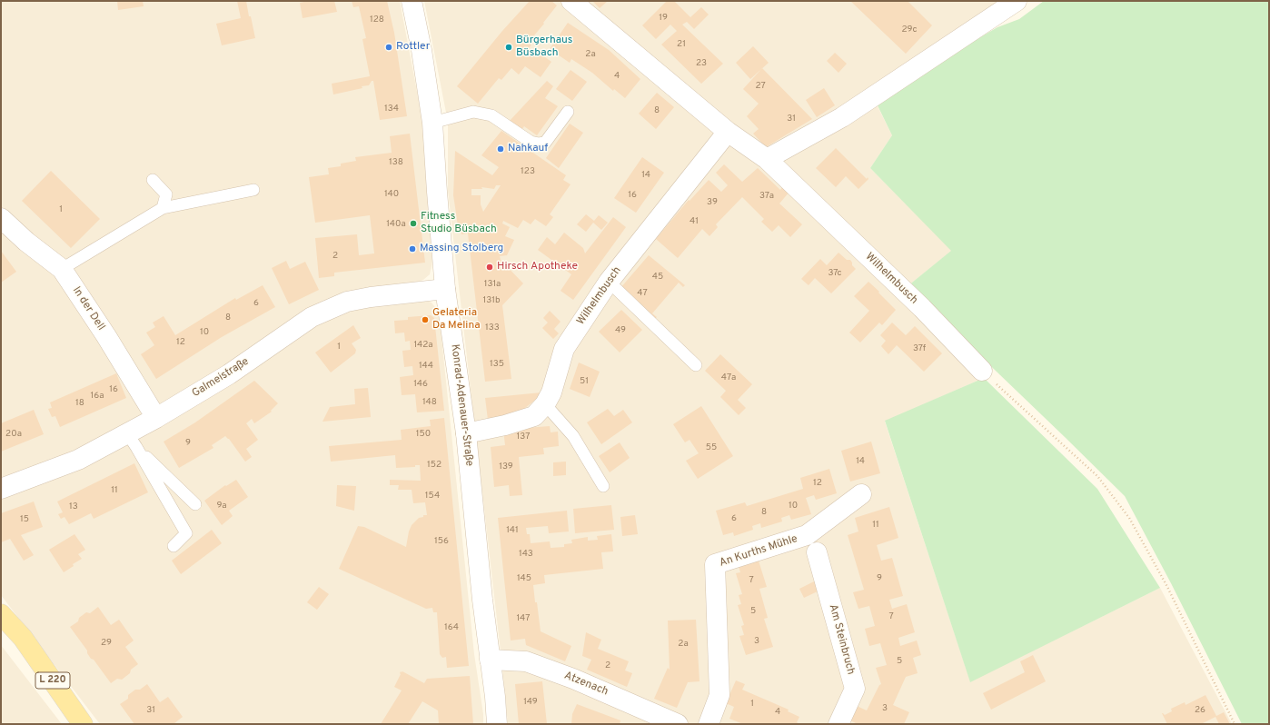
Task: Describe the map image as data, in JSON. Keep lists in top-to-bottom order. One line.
{"streets":{"main road":["L 220"],"street":["Wilhelmbusch","In der Dell","Galmeistraße","Konrad-Adenauer-Straße","An Kurths Mühle","Am Steinbruch","Atzenach"]},"crossings":[["Wilhelmbusch","Konrad-Adenauer-Straße"],["In der Dell","Galmeistraße"],["Galmeistraße","Konrad-Adenauer-Straße"],["Konrad-Adenauer-Straße","Atzenach"]],"places":["Rottler","Bürgerhaus Büsbach","Nahkauf","Fitness Studio Büsbach","Massing Stolberg","Hirsch Apotheke","Gelateria Da Melina"],"house_numbers":["19","128","29c","21","2a","23","4","27","134","8","31","138","123","14","140","16","37a","39","1","41","140a","2","37c","45","131a","47","131b","6","8","133","49","10","12","142a","1","37f","135","144","47a","51","146","16","16a","148","18","20a","150","137","9","55","14","152","139","12","11","154","9a","10","13","8","6","15","11","141","156","143","145","9","7","5","7","147","164","3","29","2a","5","2","149","1","3","31","26","4"]}
